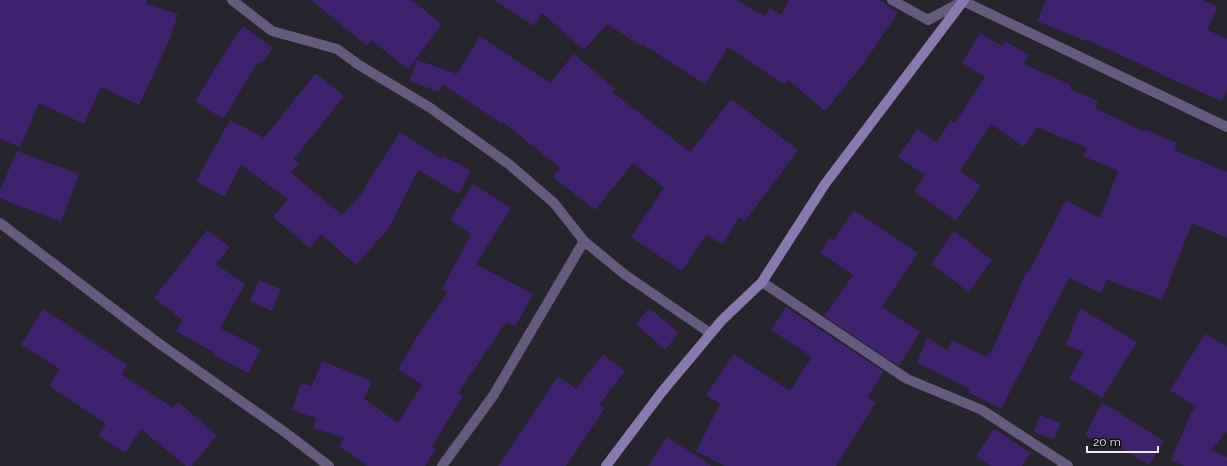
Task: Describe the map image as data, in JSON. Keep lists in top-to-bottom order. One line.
{"scale_bar":"20 m"}
